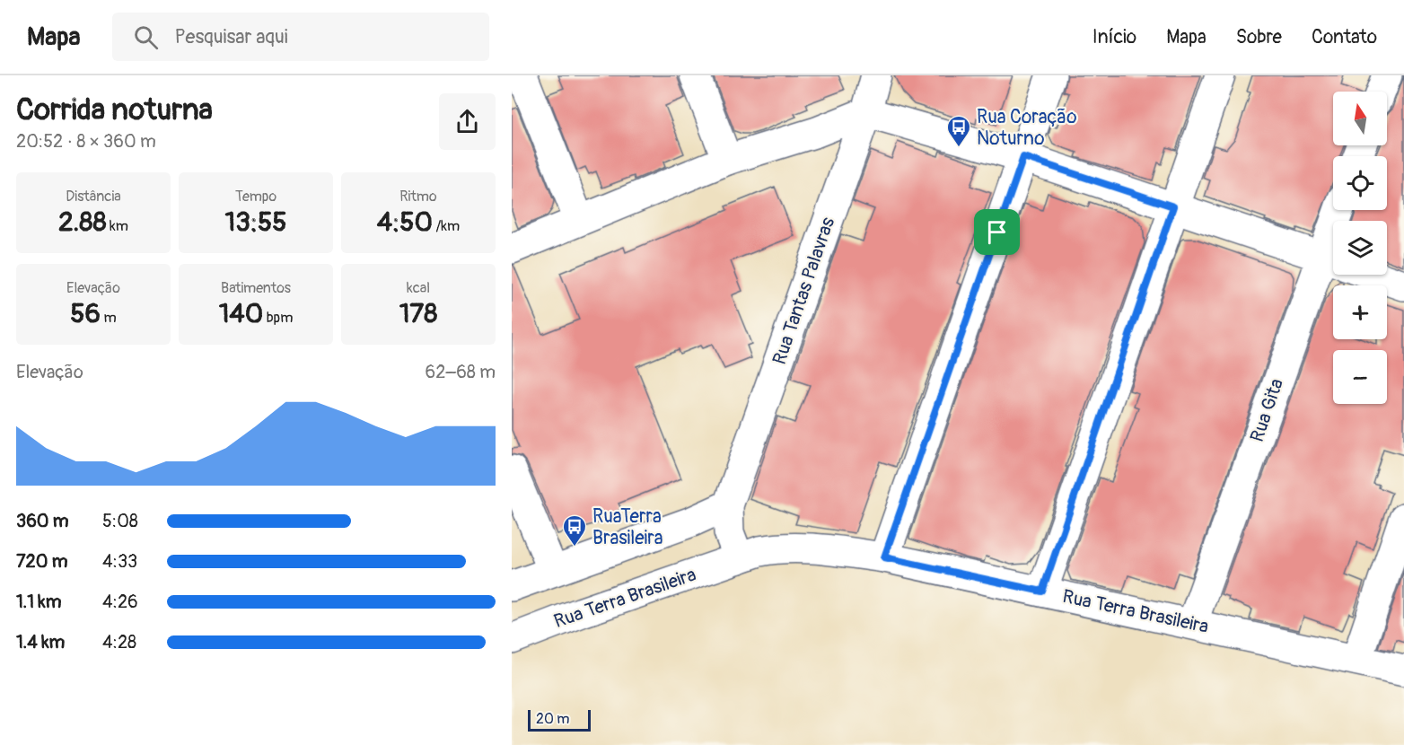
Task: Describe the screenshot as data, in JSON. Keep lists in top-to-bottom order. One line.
{"streets":{"street":["Rua Tantas Palavras","Rua Gita","Rua Terra Brasileira"]},"crossings":[["Rua Gita","Rua Terra Brasileira"]],"places":{"bus stop":["Rua Coração Noturno","RuaTerra Brasileira"]},"scale_bar":"20 m","north":"top","page":{"header":"Mapa","search":"Pesquisar aqui","nav":["Início","Mapa","Sobre","Contato"],"heading":["Corrida noturna","20:52 · 8 × 360 m"],"map_buttons":["+","−"],"stats":[["Distância","2.88 km"],["Tempo","13:55"],["Ritmo","4:50 /km"],["Elevação","56 m"],["Batimentos","140 bpm"],["kcal","178"]],"chart":["Elevação","62–68 m"],"list":[{"name":"360 m","note":"5:08"},{"name":"720 m","note":"4:33"},{"name":"1.1 km","note":"4:26"},{"name":"1.4 km","note":"4:28"}],"scale":"20 m"}}
